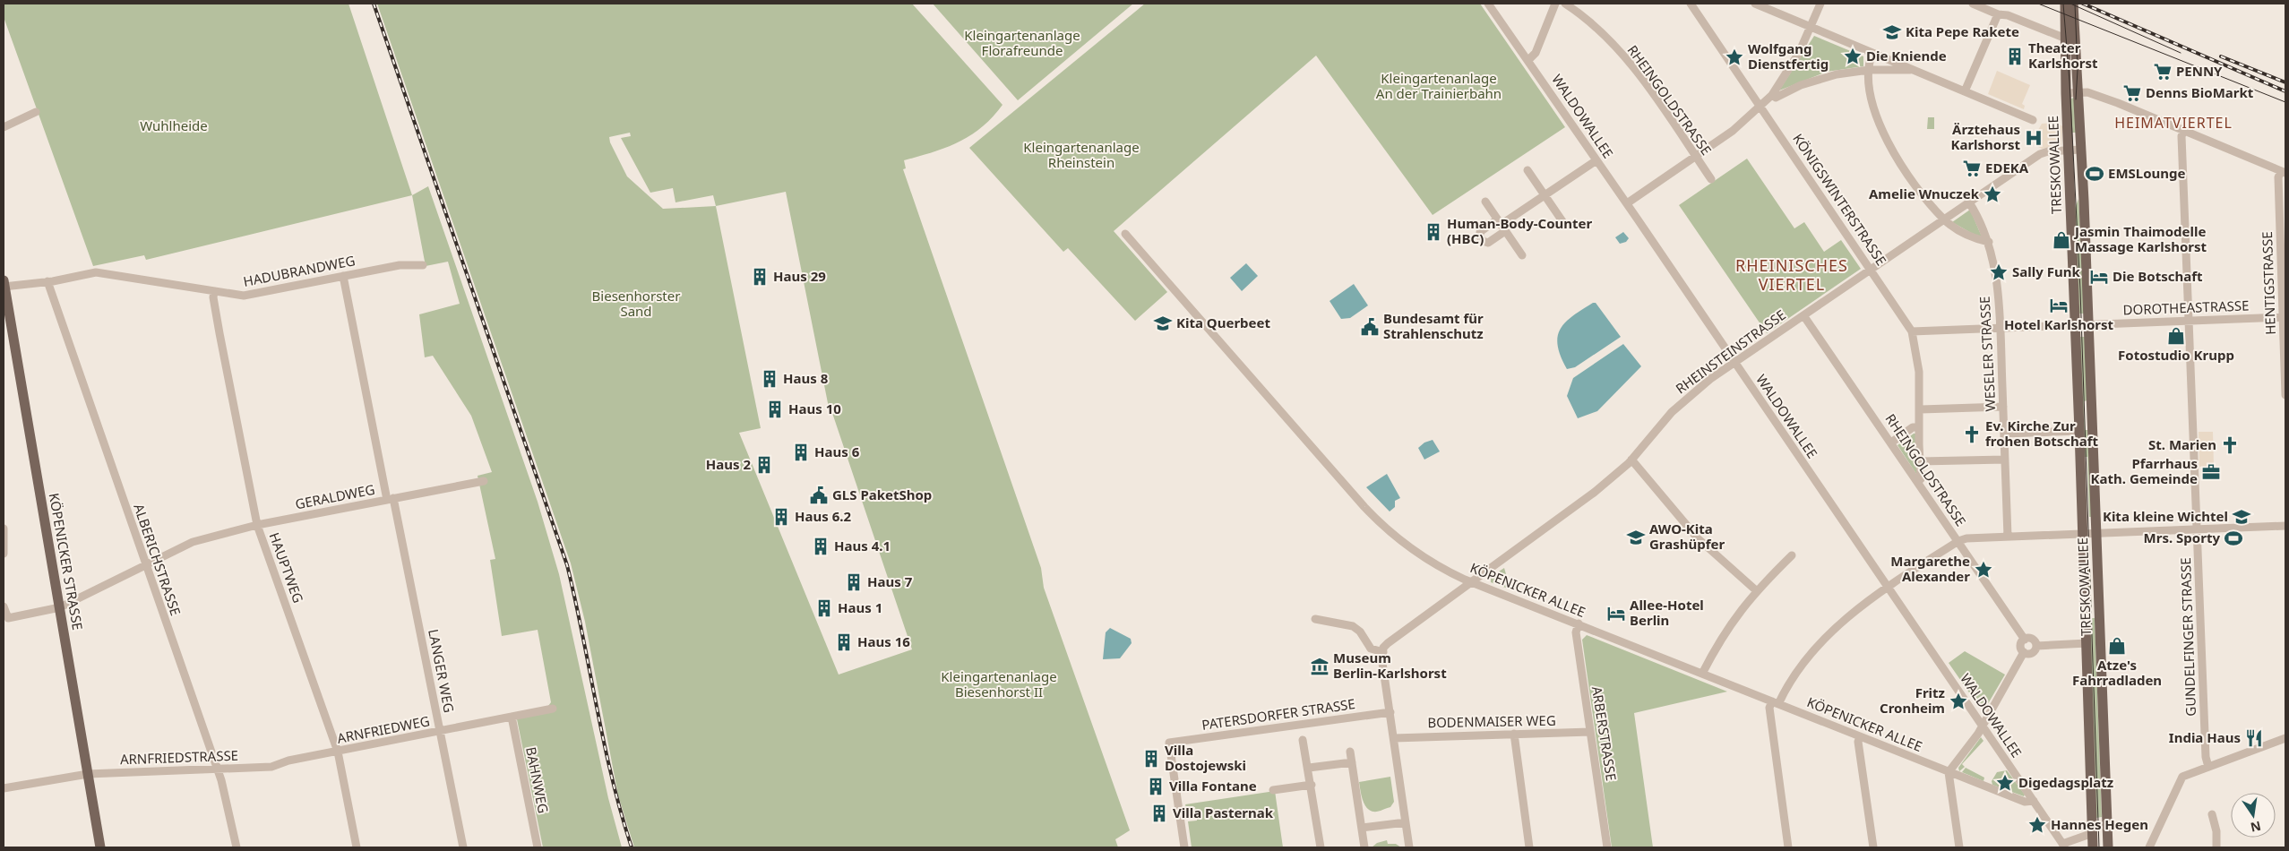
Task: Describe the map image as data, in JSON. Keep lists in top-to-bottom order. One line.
{"streets":{"main road":["TRESKOWALLEE","KÖPENICKER STRASSE"],"street":["RHEINGOLDSTRASSE","WALDOWALLEE","KÖNIGSWINTERSTRASSE","HADUBRANDWEG","HENTIGSTRASSE","DOROTHEASTRASSE","RHEINSTEINSTRASSE","WESELER STRASSE","GERALDWEG","ALBERICHSTRASSE","HAUPTWEG","KÖPENICKER ALLEE","GUNDELFINGER STRASSE","LANGER WEG","PATERSDORFER STRASSE","BODENMAISER WEG","ARNFRIEDWEG","ARBERSTRASSE","ARNFRIEDSTRASSE","BAHNWEG"]},"crossings":[["RHEINGOLDSTRASSE","KÖNIGSWINTERSTRASSE"],["RHEINGOLDSTRASSE","RHEINSTEINSTRASSE"],["WALDOWALLEE","TRESKOWALLEE"],["WALDOWALLEE","RHEINSTEINSTRASSE"],["WALDOWALLEE","KÖPENICKER ALLEE"],["TRESKOWALLEE","DOROTHEASTRASSE"],["TRESKOWALLEE","RHEINSTEINSTRASSE"],["KÖNIGSWINTERSTRASSE","RHEINSTEINSTRASSE"],["HADUBRANDWEG","ALBERICHSTRASSE"],["HADUBRANDWEG","KÖPENICKER STRASSE"],["HADUBRANDWEG","HAUPTWEG"],["HADUBRANDWEG","LANGER WEG"],["HENTIGSTRASSE","DOROTHEASTRASSE"],["DOROTHEASTRASSE","GUNDELFINGER STRASSE"],["RHEINSTEINSTRASSE","WESELER STRASSE"],["RHEINSTEINSTRASSE","KÖPENICKER ALLEE"],["GERALDWEG","ALBERICHSTRASSE"],["GERALDWEG","KÖPENICKER STRASSE"],["GERALDWEG","HAUPTWEG"],["GERALDWEG","LANGER WEG"],["ALBERICHSTRASSE","ARNFRIEDSTRASSE"],["KÖPENICKER STRASSE","ARNFRIEDSTRASSE"],["HAUPTWEG","ARNFRIEDWEG"],["KÖPENICKER ALLEE","ARBERSTRASSE"],["LANGER WEG","ARNFRIEDWEG"],["BODENMAISER WEG","ARBERSTRASSE"],["ARNFRIEDWEG","ARNFRIEDSTRASSE"],["ARNFRIEDWEG","BAHNWEG"]],"districts":["HEIMATVIERTEL","RHEINISCHES VIERTEL"],"parks":["Kleingartenanlage Florafreunde","Kleingartenanlage An der Trainierbahn","Wuhlheide","Kleingartenanlage Rheinstein","Biesenhorster Sand","Kleingartenanlage Biesenhorst II"],"places":{"school or university":["Kita Pepe Rakete","Kita Querbeet","Kita kleine Wichtel","AWO-Kita Grashüpfer"],"place":["Die Kniende","Wolfgang Dienstfertig","Amelie Wnuczek","Sally Funk","Margarethe Alexander","Fritz Cronheim","Digedagsplatz","Hannes Hegen"],"building":["Theater Karlshorst","Human-Body-Counter (HBC)","Haus 29","Haus 8","Haus 10","Haus 6","Haus 2","Haus 6.2","Haus 4.1","Haus 7","Haus 1","Haus 16","Villa Dostojewski","Villa Fontane","Villa Pasternak"],"supermarket":["PENNY","Denns BioMarkt","EDEKA"],"hospital":["Ärztehaus Karlshorst"],"sports":["EMSLounge","Mrs. Sporty"],"shop":["Jasmin Thaimodelle Massage Karlshorst","Fotostudio Krupp","Atze's Fahrradladen"],"hotel":["Die Botschaft","Hotel Karlshorst","Allee-Hotel Berlin"],"public building":["Bundesamt für Strahlenschutz","GLS PaketShop"],"church":["Ev. Kirche Zur frohen Botschaft","St. Marien"],"office":["Pfarrhaus Kath. Gemeinde"],"museum":["Museum Berlin-Karlshorst"],"restaurant":["India Haus"]},"north":"bottom"}
